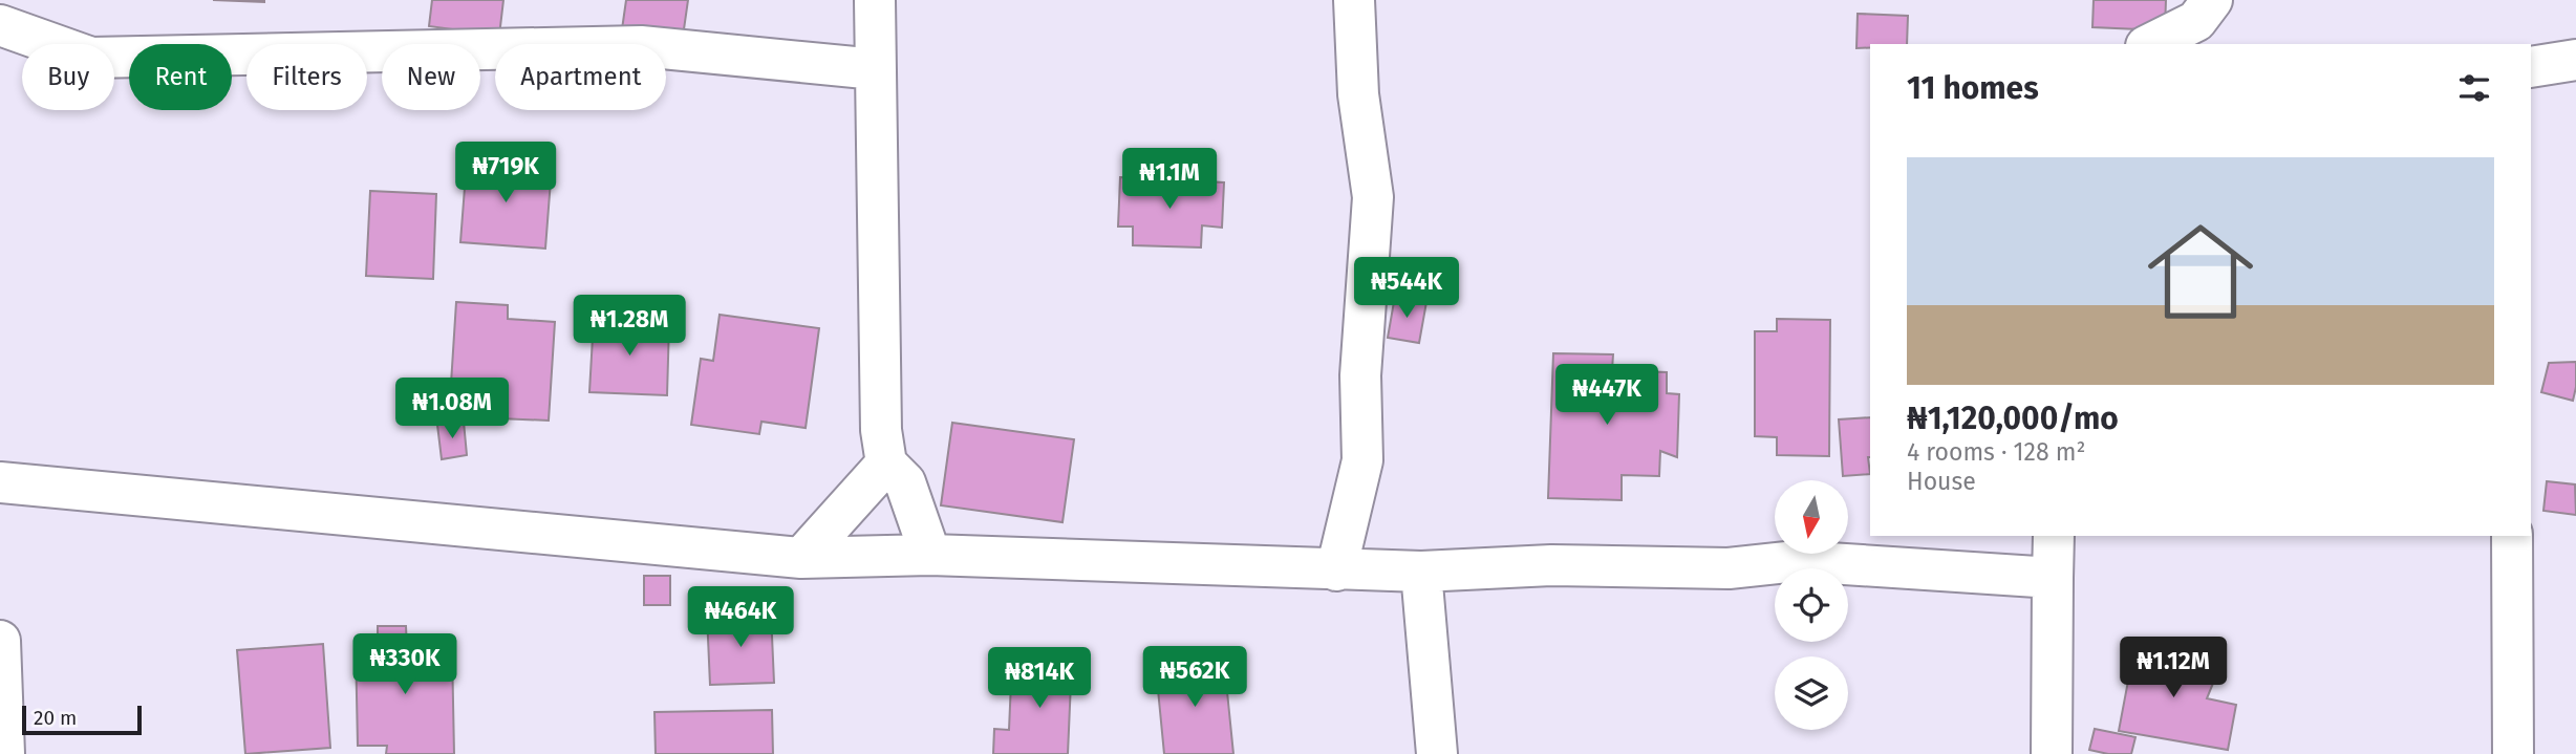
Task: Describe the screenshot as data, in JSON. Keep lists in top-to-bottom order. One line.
{"scale_bar":"20 m","north":"bottom","page":{"chip":["Buy","Rent","Filters","New","Apartment"],"heading":"11 homes","list":[{"name":"₦1,120,000/mo","note":"4 rooms · 128 m² · House"}],"price":["₦719K","₦1.1M","₦544K","₦1.28M","₦447K","₦1.08M","₦464K","₦330K","₦1.12M","₦562K","₦814K"],"scale":"20 m"}}
